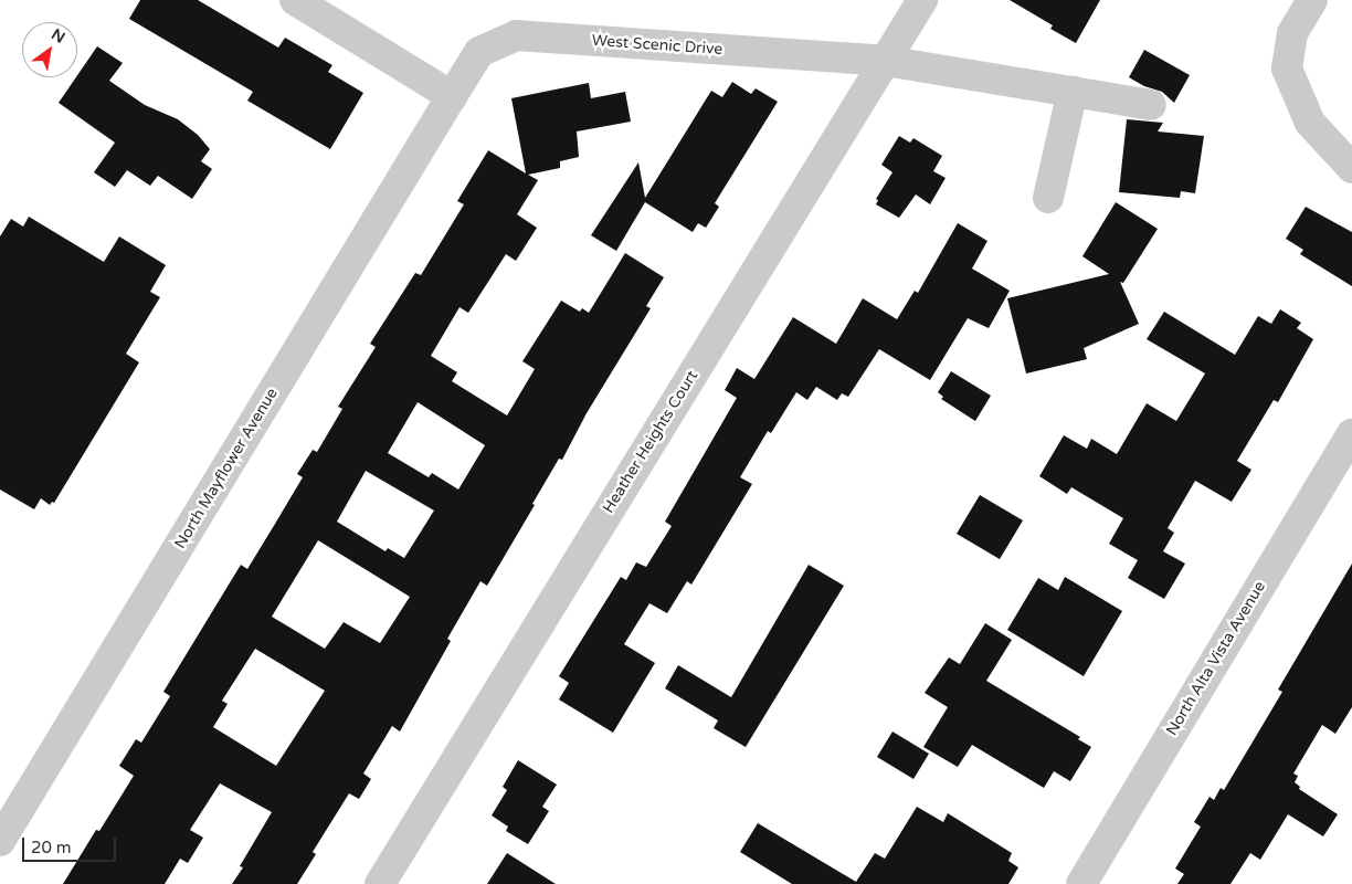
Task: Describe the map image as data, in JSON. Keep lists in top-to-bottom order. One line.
{"streets":{"street":["West Scenic Drive","Heather Heights Court","North Mayflower Avenue","North Alta Vista Avenue"]},"crossings":[["West Scenic Drive","Heather Heights Court"],["West Scenic Drive","North Mayflower Avenue"]],"scale_bar":"20 m","north":"top right"}
